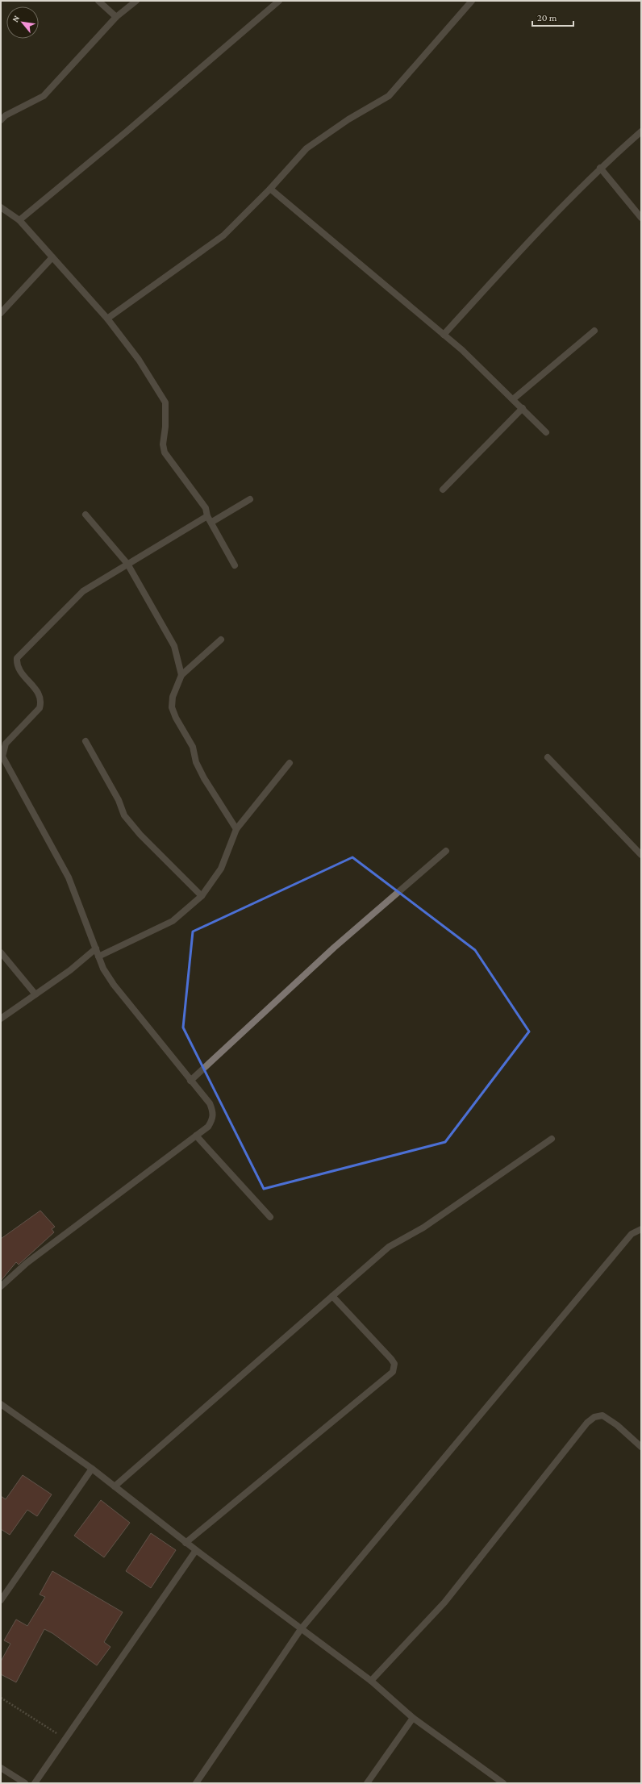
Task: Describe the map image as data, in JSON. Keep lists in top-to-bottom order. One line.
{"scale_bar":"20 m","north":"top left"}
